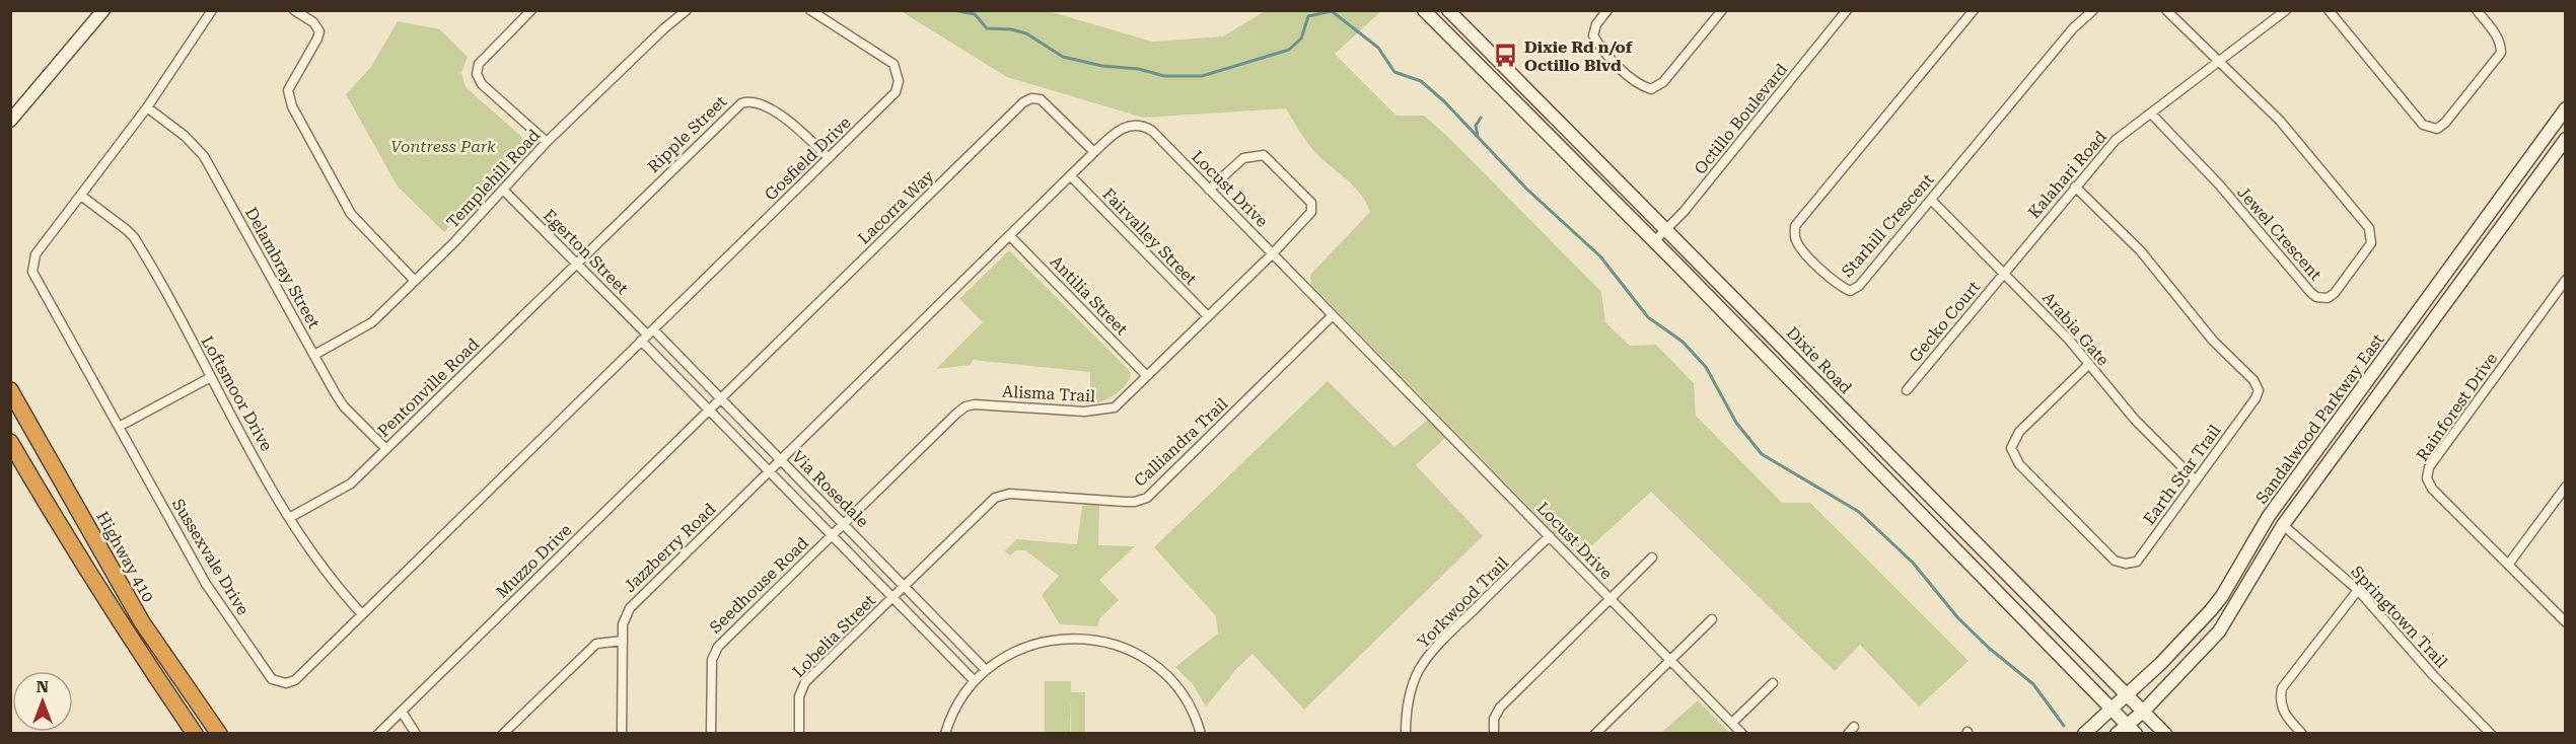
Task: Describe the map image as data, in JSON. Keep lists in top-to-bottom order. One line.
{"streets":{"highway":["Highway 410"],"main road":["Dixie Road","Sandalwood Parkway East"],"street":["Octillo Boulevard","Ripple Street","Gosfield Drive","Kalahari Road","Templehill Road","Locust Drive","Lacorra Way","Starhill Crescent","Jewel Crescent","Fairvalley Street","Egerton Street","Delambray Street","Antilia Street","Gecko Court","Arabia Gate","Pentonville Road","Loftsmoor Drive","Alisma Trail","Rainforest Drive","Calliandra Trail","Earth Star Trail","Via Rosedale","Jazzberry Road","Sussexvale Drive","Muzzo Drive","Seedhouse Road","Yorkwood Trail","Springtown Trail","Lobelia Street"]},"crossings":[["Octillo Boulevard","Dixie Road"],["Ripple Street","Gosfield Drive"],["Ripple Street","Egerton Street"],["Ripple Street","Pentonville Road"],["Gosfield Drive","Egerton Street"],["Gosfield Drive","Via Rosedale"],["Gosfield Drive","Sussexvale Drive"],["Kalahari Road","Jewel Crescent"],["Kalahari Road","Gecko Court"],["Kalahari Road","Arabia Gate"],["Kalahari Road","Earth Star Trail"],["Templehill Road","Egerton Street"],["Templehill Road","Delambray Street"],["Locust Drive","Lacorra Way"],["Locust Drive","Fairvalley Street"],["Locust Drive","Antilia Street"],["Locust Drive","Alisma Trail"],["Locust Drive","Calliandra Trail"],["Locust Drive","Via Rosedale"],["Locust Drive","Jazzberry Road"],["Locust Drive","Yorkwood Trail"],["Lacorra Way","Via Rosedale"],["Lacorra Way","Muzzo Drive"],["Starhill Crescent","Arabia Gate"],["Fairvalley Street","Alisma Trail"],["Egerton Street","Pentonville Road"],["Egerton Street","Via Rosedale"],["Egerton Street","Sussexvale Drive"],["Delambray Street","Pentonville Road"],["Delambray Street","Sussexvale Drive"],["Antilia Street","Alisma Trail"],["Gecko Court","Arabia Gate"],["Arabia Gate","Earth Star Trail"],["Dixie Road","Sandalwood Parkway East"],["Pentonville Road","Loftsmoor Drive"],["Loftsmoor Drive","Sussexvale Drive"],["Alisma Trail","Via Rosedale"],["Alisma Trail","Seedhouse Road"],["Sandalwood Parkway East","Springtown Trail"],["Calliandra Trail","Via Rosedale"],["Calliandra Trail","Lobelia Street"],["Via Rosedale","Jazzberry Road"],["Via Rosedale","Sussexvale Drive"],["Via Rosedale","Muzzo Drive"],["Via Rosedale","Seedhouse Road"],["Via Rosedale","Lobelia Street"]],"parks":["Vontress Park"],"places":{"bus stop":["Dixie Rd n/of Octillo Blvd"]},"north":"top"}
